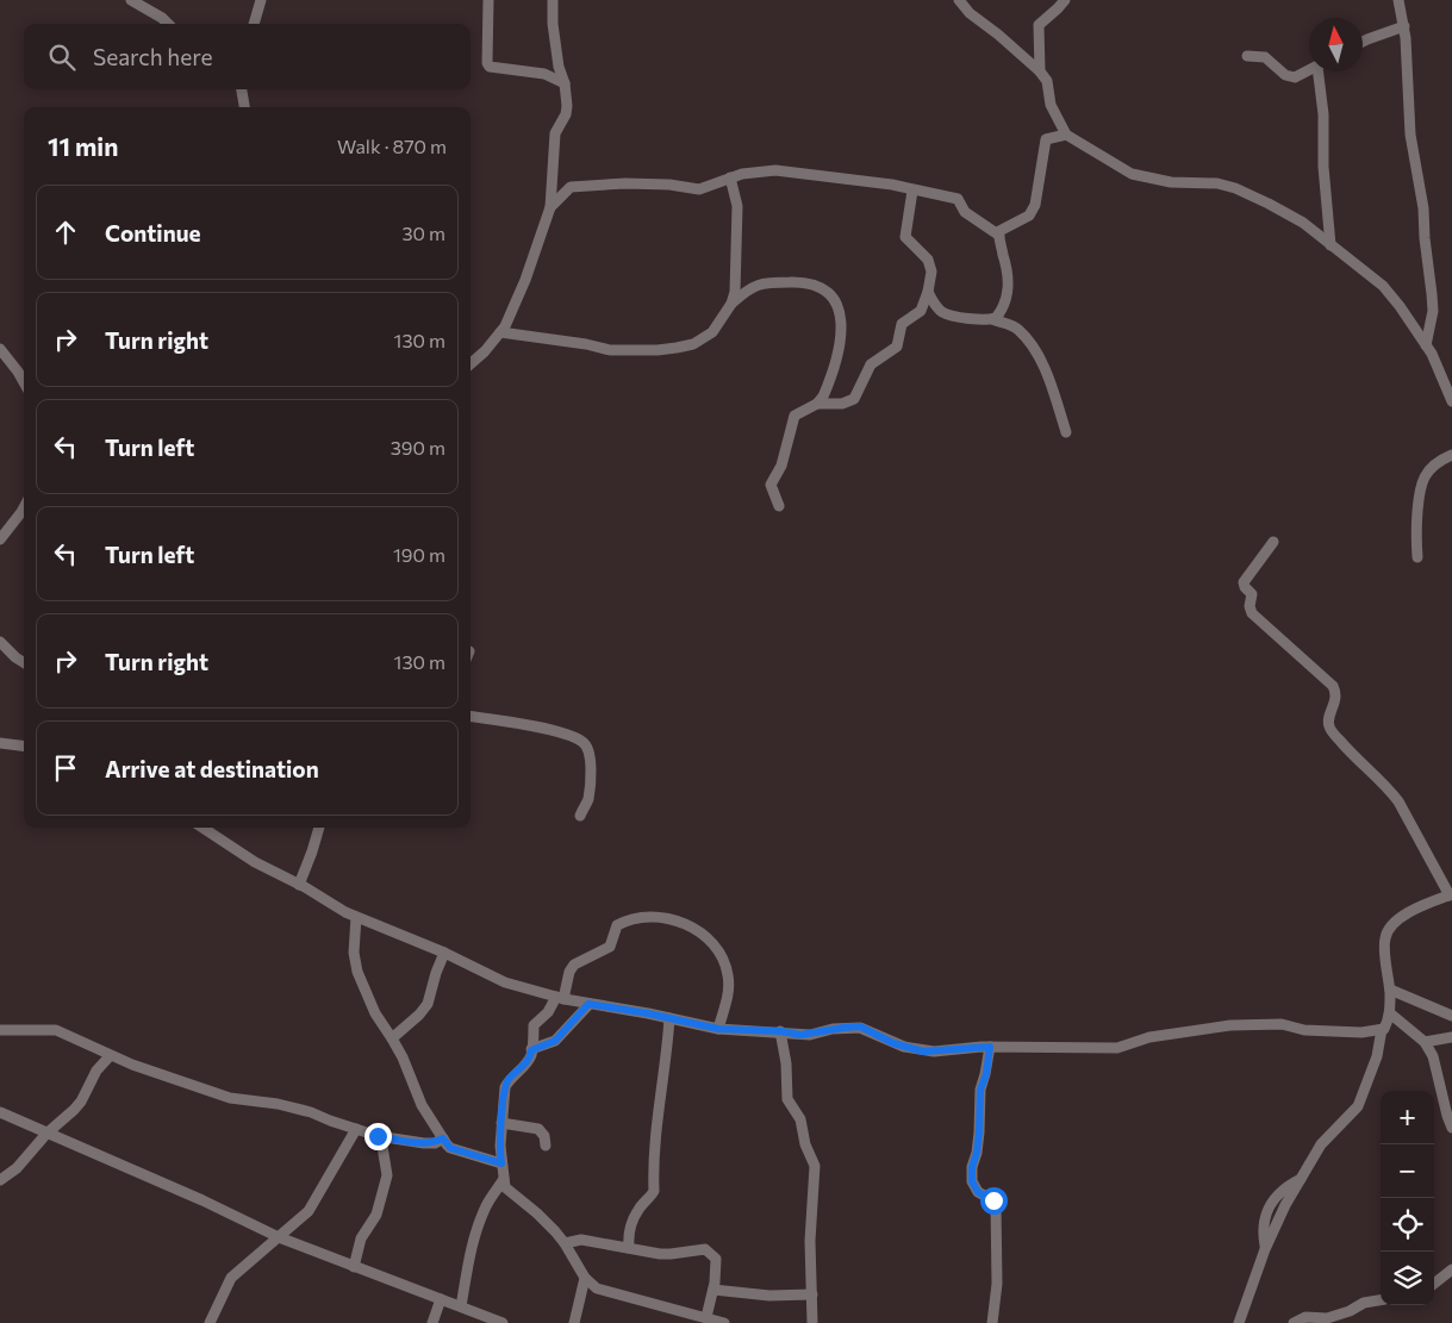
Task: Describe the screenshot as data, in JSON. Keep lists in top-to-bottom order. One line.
{"north":"top","page":{"search":"Search here","heading":["11 min","Walk · 870 m"],"list":[["Continue","30 m"],["Turn right","130 m"],["Turn left","390 m"],["Turn left","190 m"],["Turn right","130 m"],"Arrive at destination"],"map_buttons":["+","−"]}}
